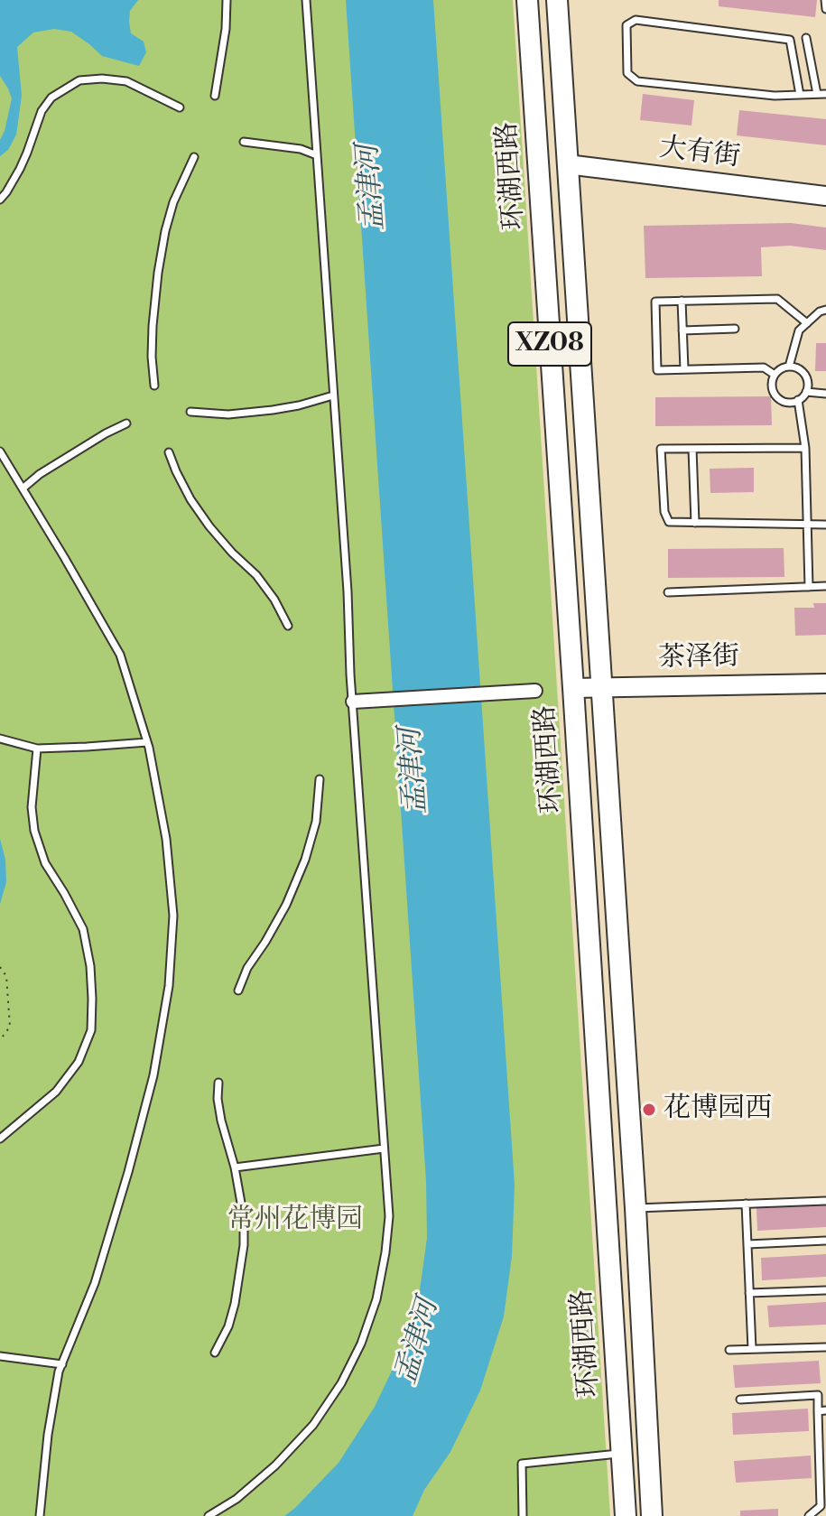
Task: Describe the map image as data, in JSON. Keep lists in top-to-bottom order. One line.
{"streets":{"main road":["环湖西路","XZ08"],"street":["大有街","茶泽街"]},"crossings":[["大有街","环湖西路"],["环湖西路","茶泽街"]],"water":["孟津河"],"parks":["常州花博园"],"places":["花博园西"]}
